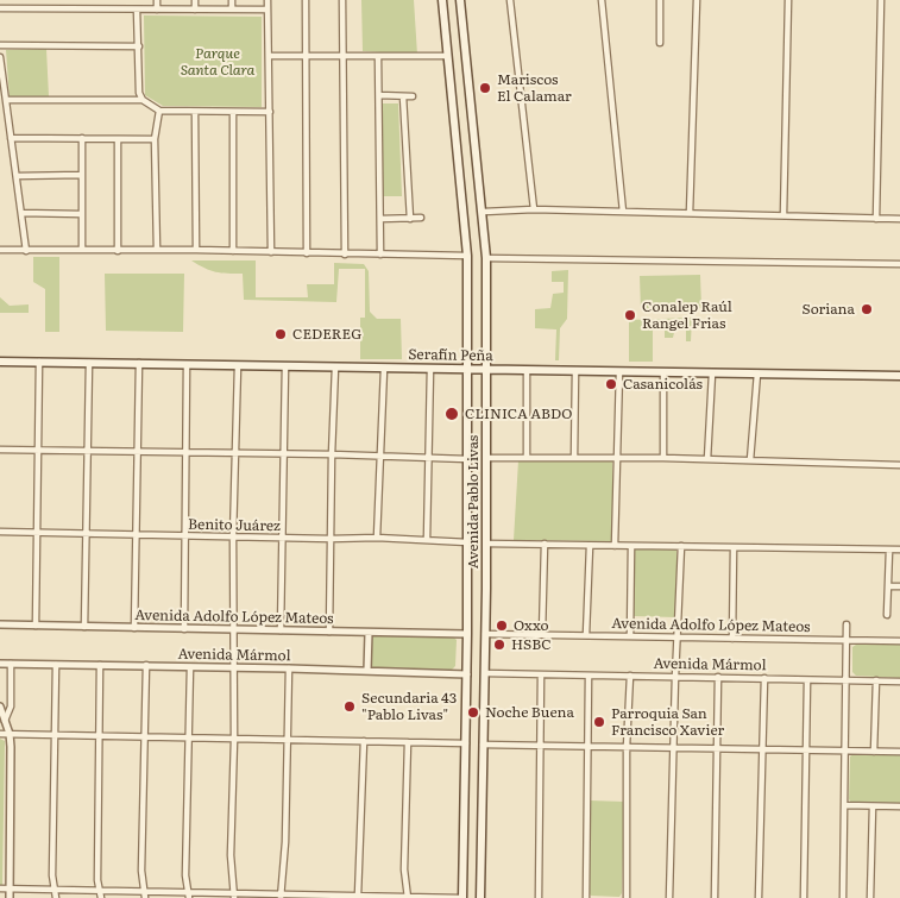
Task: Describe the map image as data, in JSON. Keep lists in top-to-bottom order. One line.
{"streets":{"main road":["Serafín Peña","Avenida Pablo Livas"],"street":["Benito Juárez","Avenida Adolfo López Mateos","Avenida Mármol"]},"crossings":[["Serafín Peña","Avenida Pablo Livas"],["Avenida Pablo Livas","Benito Juárez"],["Avenida Pablo Livas","Avenida Adolfo López Mateos"],["Avenida Pablo Livas","Avenida Mármol"]],"parks":["Parque Santa Clara"],"places":["Mariscos El Calamar","Soriana","Conalep Raúl Rangel Frias","CEDEREG","Casanicolás","CLINICA ABDO","Oxxo","HSBC","Secundaria 43 \"Pablo Livas\"","Noche Buena","Parroquia San Francisco Xavier"]}
